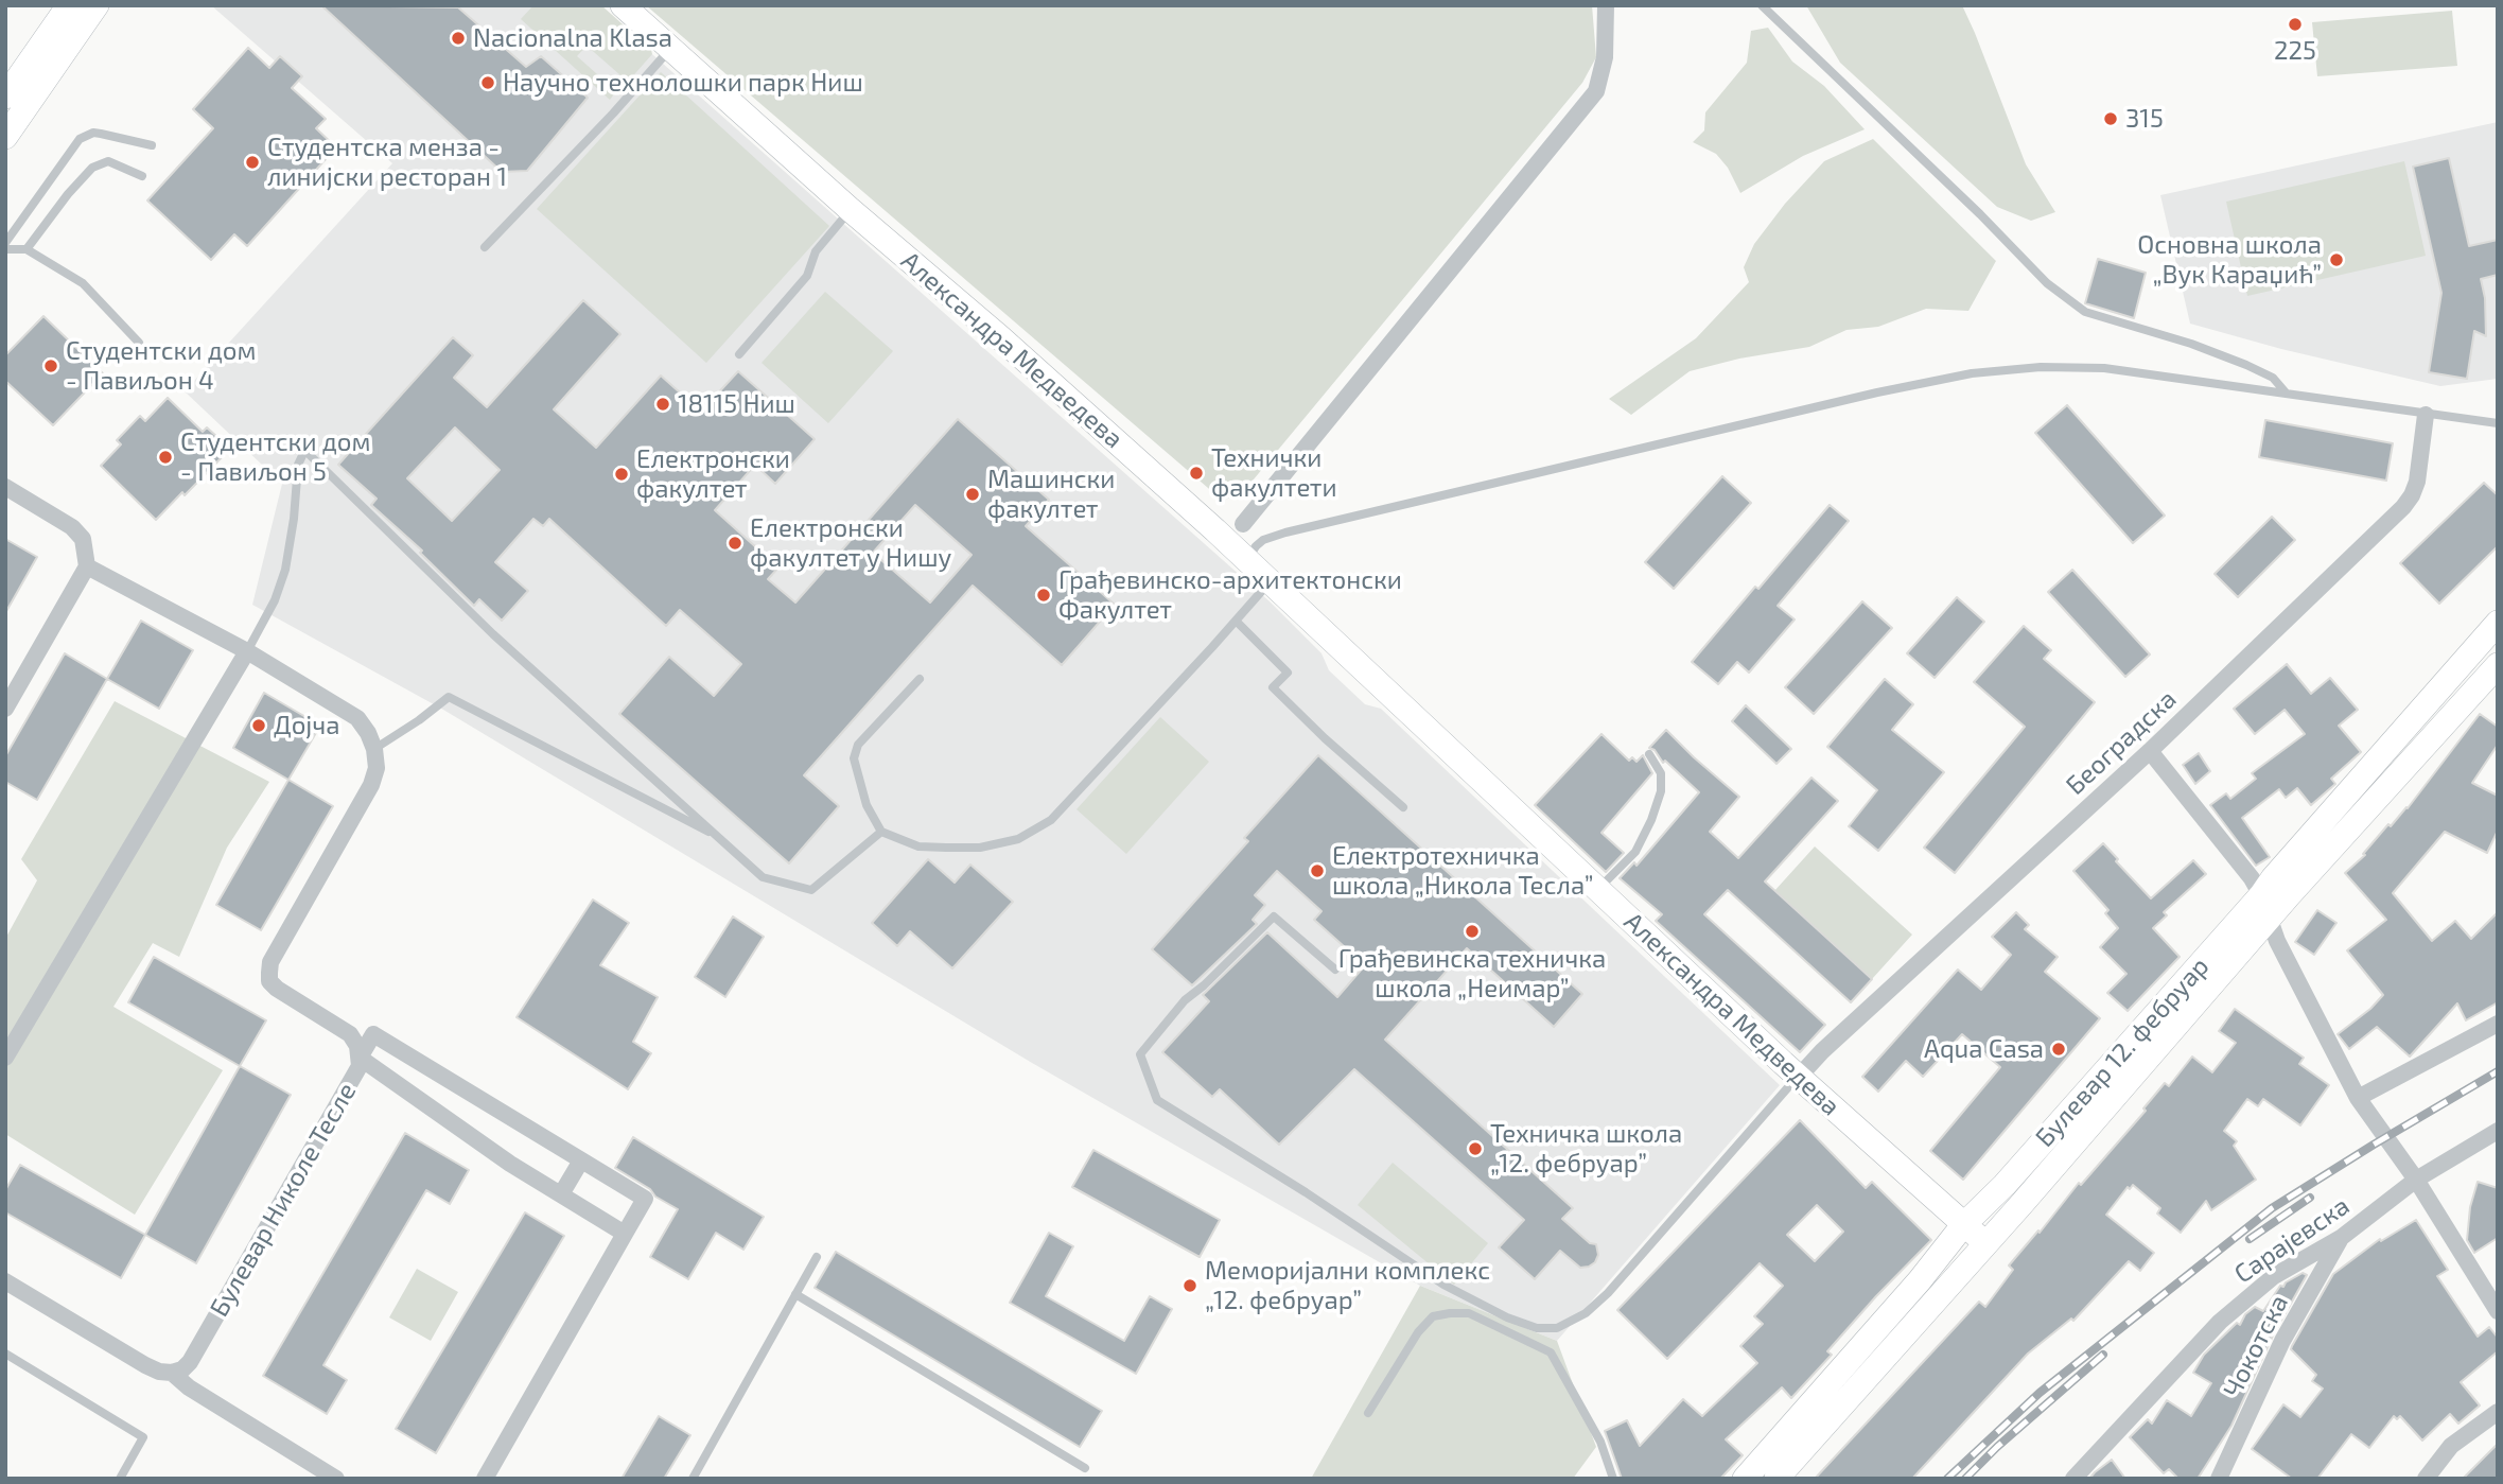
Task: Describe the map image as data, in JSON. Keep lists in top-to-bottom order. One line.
{"streets":{"main road":["Александра Медведева","Булевар 12. фебруар"],"street":["Београдска","Булевар Николе Тесле","Сарајевска","Чокотска"]},"crossings":[["Александра Медведева","Београдска"],["Александра Медведева","Булевар 12. фебруар"],["Сарајевска","Чокотска"]],"places":["225","Nacionalna Klasa","Научно технолошки парк Ниш","315","Студентска менза - линијски ресторан 1","Основна школа „Вук Караџић”","Студентски дом - Павиљон 4","18115 Ниш","Студентски дом - Павиљон 5","Технички факултети","Електронски факултет","Машински факултет","Електронски факултет у Нишу","Грађевинско-архитектонски Факултет","Дојча","Електротехничка школа „Никола Тесла”","Грађевинска техничка школа „Неимар”","Aqua Casa","Техничка школа „12. фебруар”","Меморијални комплекс „12. фебруар”"]}
